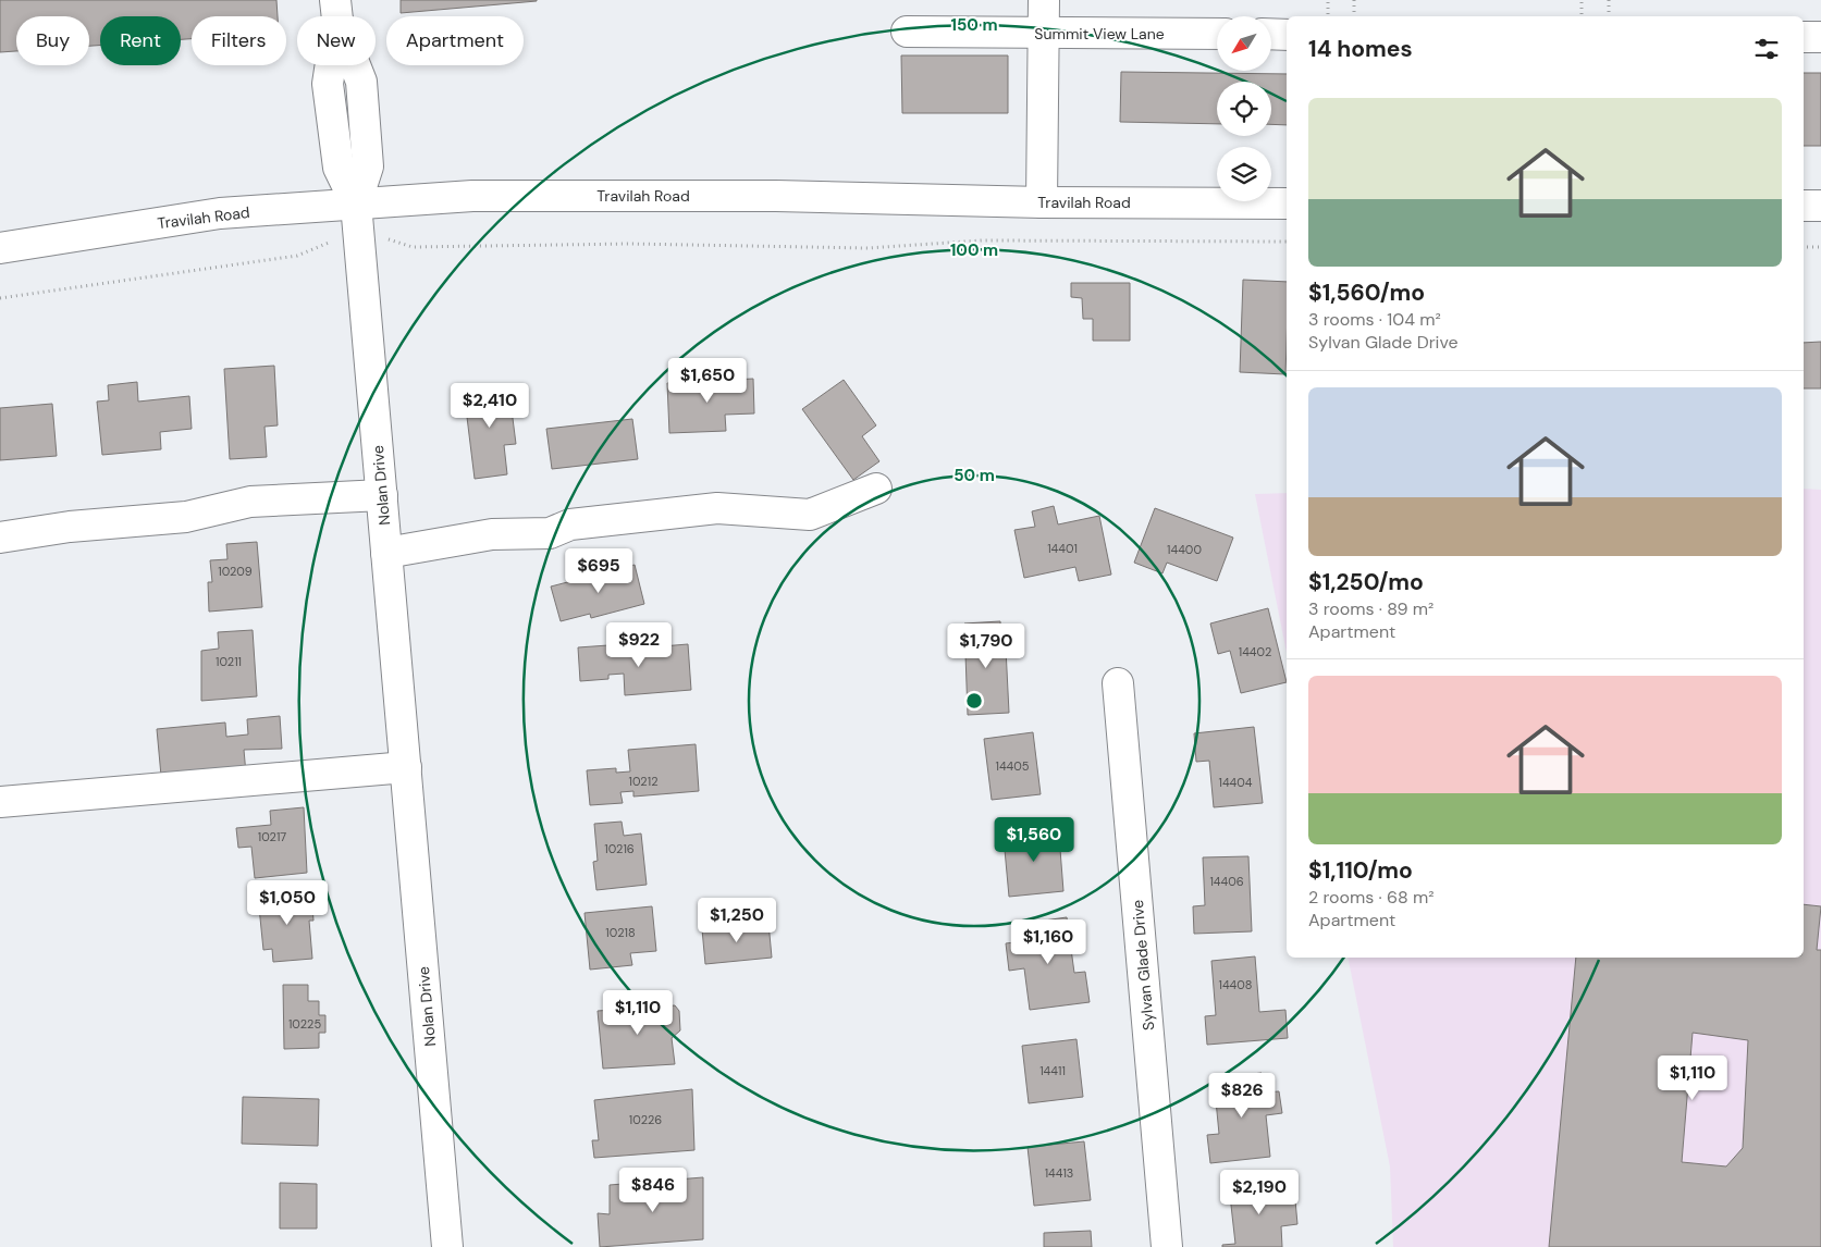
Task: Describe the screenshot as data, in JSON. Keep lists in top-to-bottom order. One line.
{"streets":{"street":["Summit View Lane","Travilah Road","Nolan Drive","Sylvan Glade Drive"]},"crossings":[["Travilah Road","Nolan Drive"]],"house_numbers":["14401","14400","10209","14402","10211","14405","10212","14404","10217","10216","14406","10218","14408","10225","14411","10226","14413"],"north":"bottom left","page":{"chip":["Buy","Rent","Filters","New","Apartment"],"heading":"14 homes","list":[{"name":"$1,560/mo","note":"3 rooms · 104 m² · Sylvan Glade Drive"},{"name":"$1,250/mo","note":"3 rooms · 89 m² · Apartment"},{"name":"$1,110/mo","note":"2 rooms · 68 m² · Apartment"}],"price":["$1,650","$2,410","$695","$922","$1,790","$1,560","$1,050","$1,250","$1,160","$1,110","$1,110","$826","$846","$2,190"]},"rings":["150 m","100 m","50 m"]}
